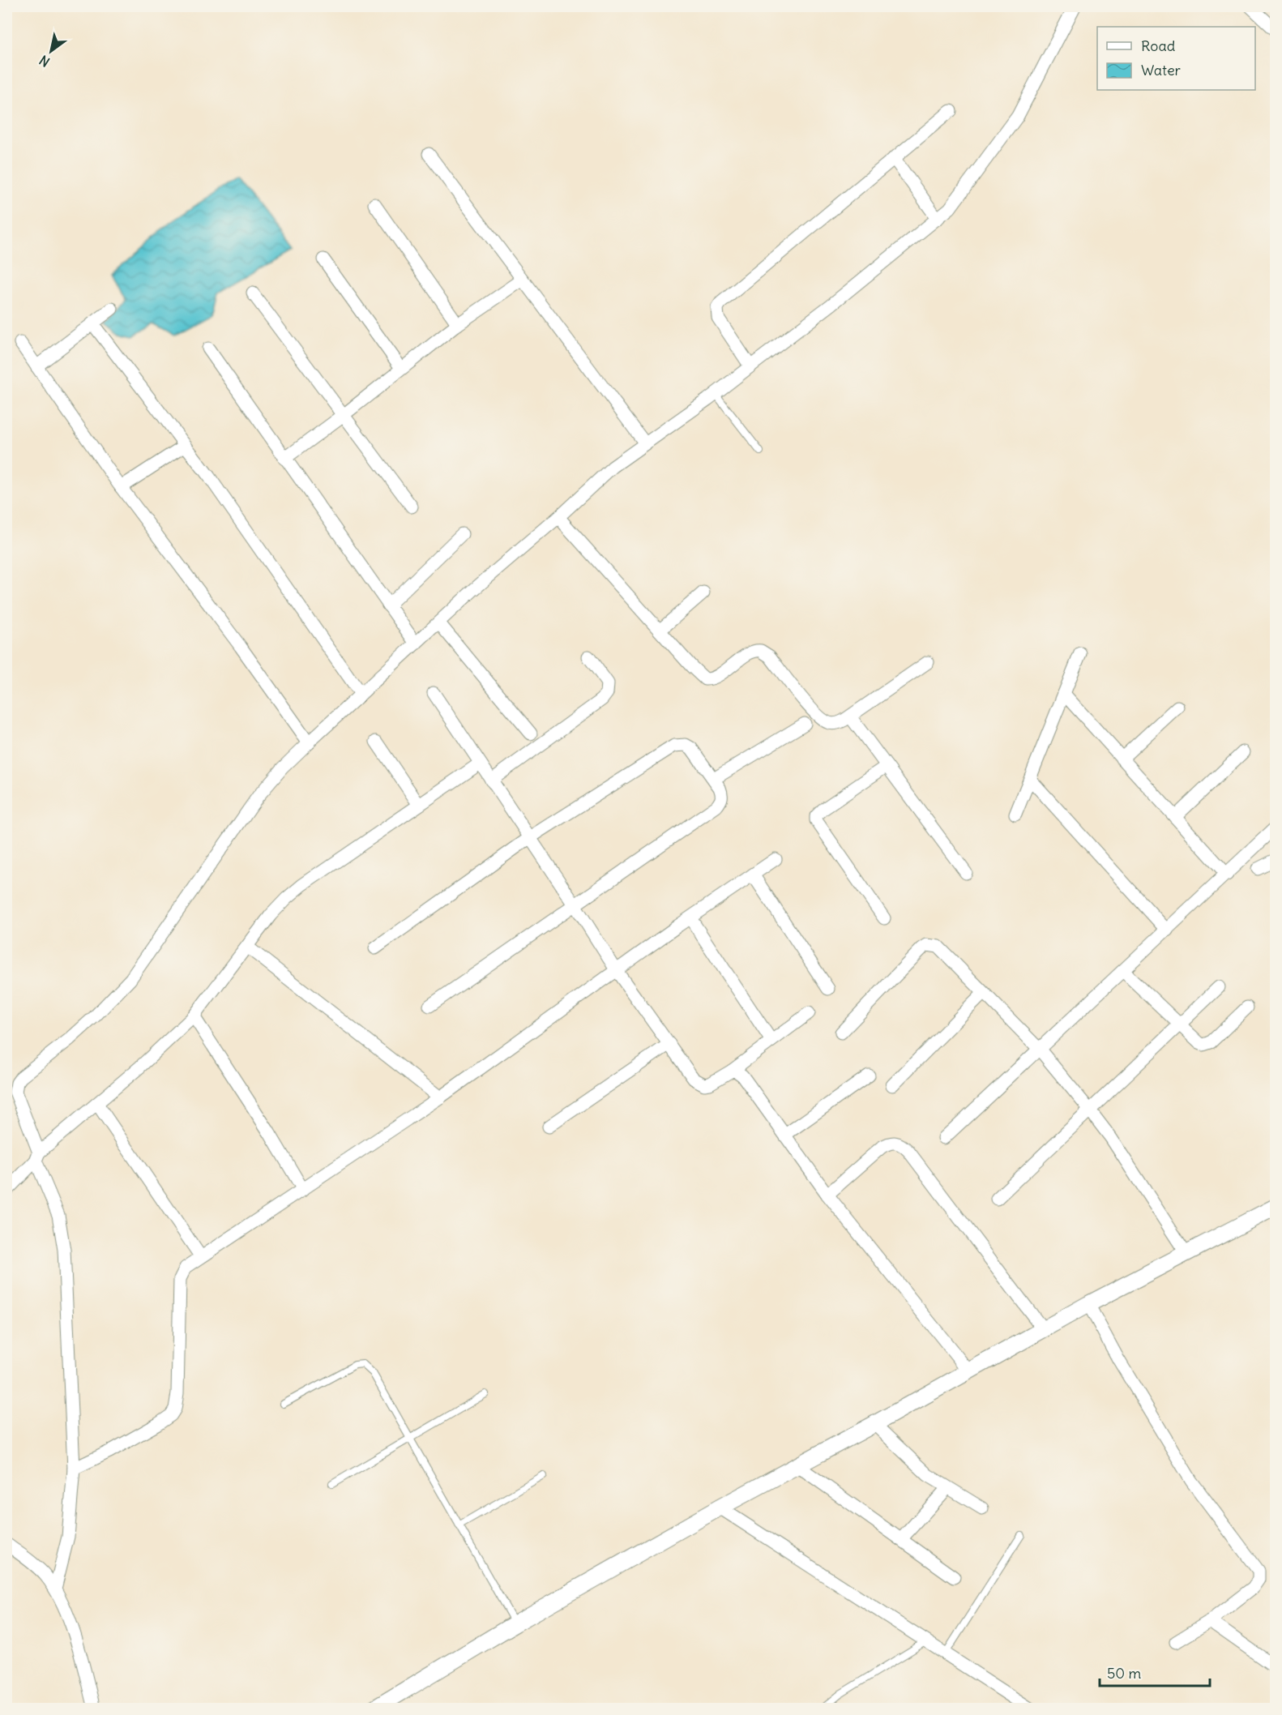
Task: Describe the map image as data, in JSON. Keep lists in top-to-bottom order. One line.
{"legend":["Road","Water"],"scale_bar":"50 m","north":"bottom left"}
